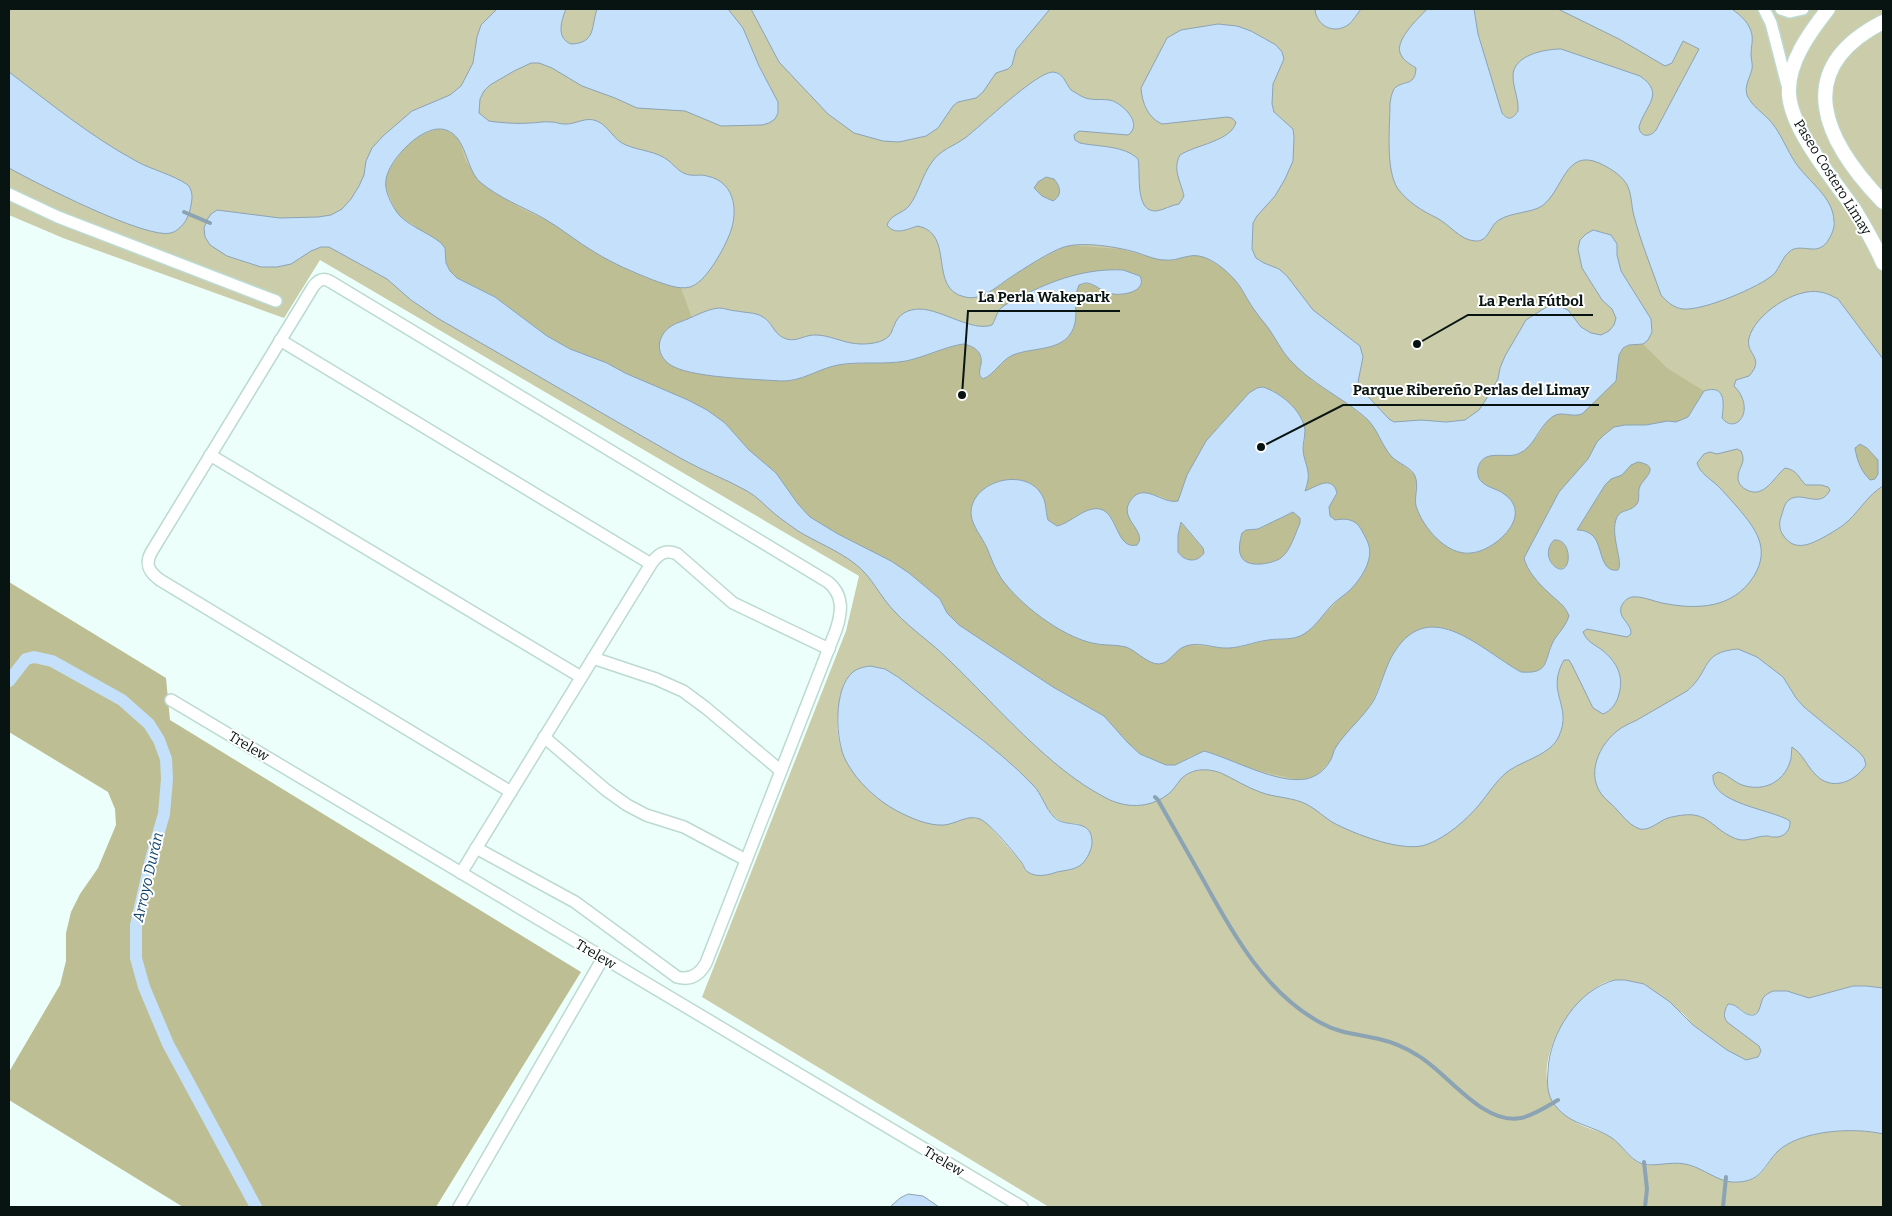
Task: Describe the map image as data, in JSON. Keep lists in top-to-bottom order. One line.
{"streets":{"street":["Paseo Costero Limay","Trelew"]},"water":["Arroyo Durán"],"places":["La Perla Fútbol","La Perla Wakepark","Parque Ribereño Perlas del Limay"]}
